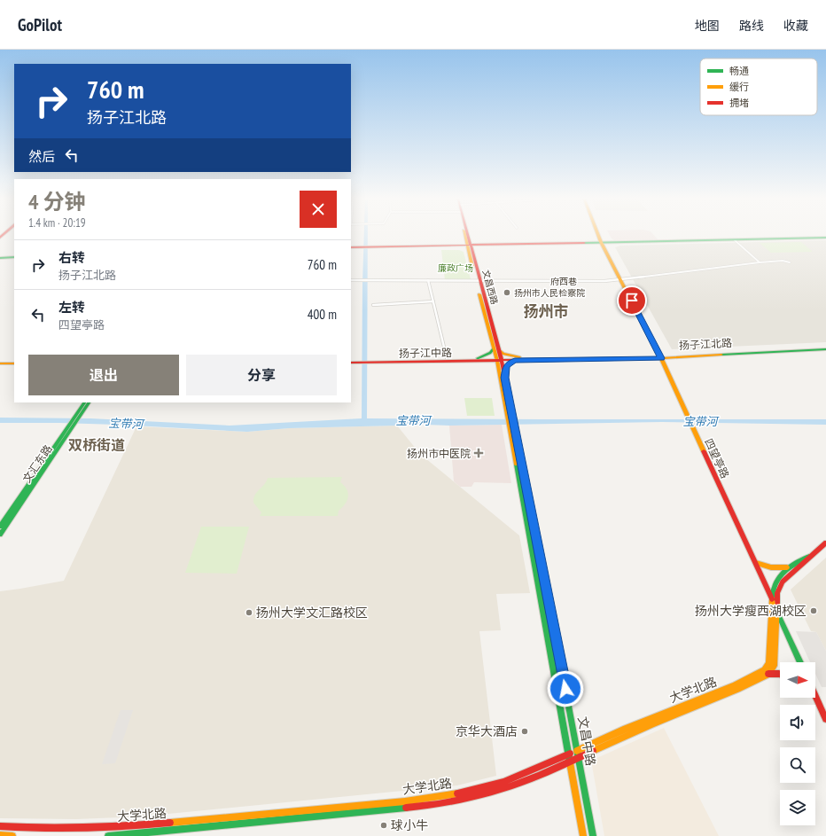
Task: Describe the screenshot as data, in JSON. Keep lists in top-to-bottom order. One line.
{"streets":{"main road":["文昌西路","扬子江北路","扬子江中路","四望亭路","文汇东路","大学北路","文昌中路"],"street":["府西巷"]},"crossings":[["府西巷","文昌西路"],["府西巷","四望亭路"],["文昌西路","扬子江北路"],["文昌西路","扬子江中路"],["文昌西路","文昌中路"],["扬子江北路","扬子江中路"],["扬子江北路","四望亭路"],["扬子江北路","文昌中路"],["扬子江中路","文昌中路"],["四望亭路","大学北路"],["大学北路","文昌中路"]],"districts":["扬州市","双桥街道"],"water":["宝带河"],"parks":["廉政广场"],"places":{"other":["扬州市人民检察院","扬州大学瘦西湖校区","扬州大学文汇路校区","京华大酒店","球小牛"],"health":["扬州市中医院"]},"legend":["畅通","缓行","拥堵"],"north":"right","page":{"header":"GoPilot","nav":["地图","路线","收藏"],"turn":["760 m","扬子江北路"],"then":"然后","heading":["4 分钟","1.4 km · 20:19"],"list":[{"name":"右转","note":"扬子江北路","value":"760 m"},{"name":"左转","note":"四望亭路","value":"400 m"}],"buttons":["退出","分享"]}}
